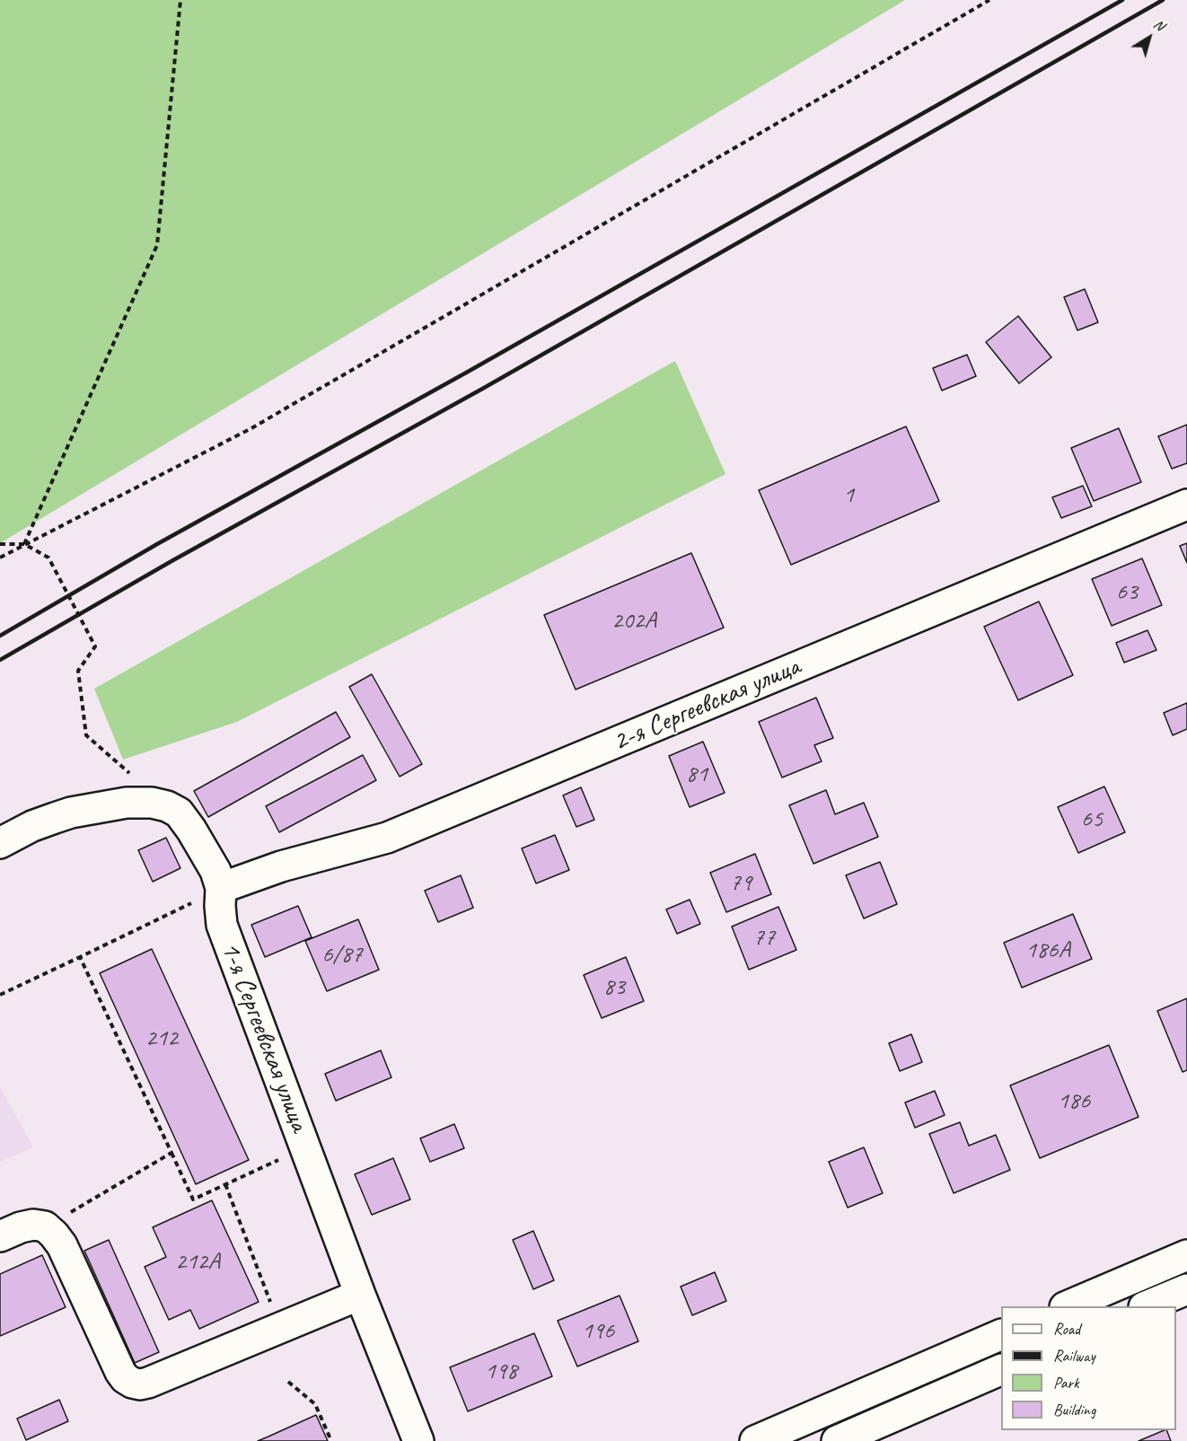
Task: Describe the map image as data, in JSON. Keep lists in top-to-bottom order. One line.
{"streets":{"street":["2-я Сергеевская улица","1-я Сергеевская улица"]},"crossings":[["2-я Сергеевская улица","1-я Сергеевская улица"]],"house_numbers":["1","63","202А","81","65","79","77","186А","6/87","83","212","186","212А","196","198"],"legend":["Road","Railway","Park","Building"],"north":"top right"}
